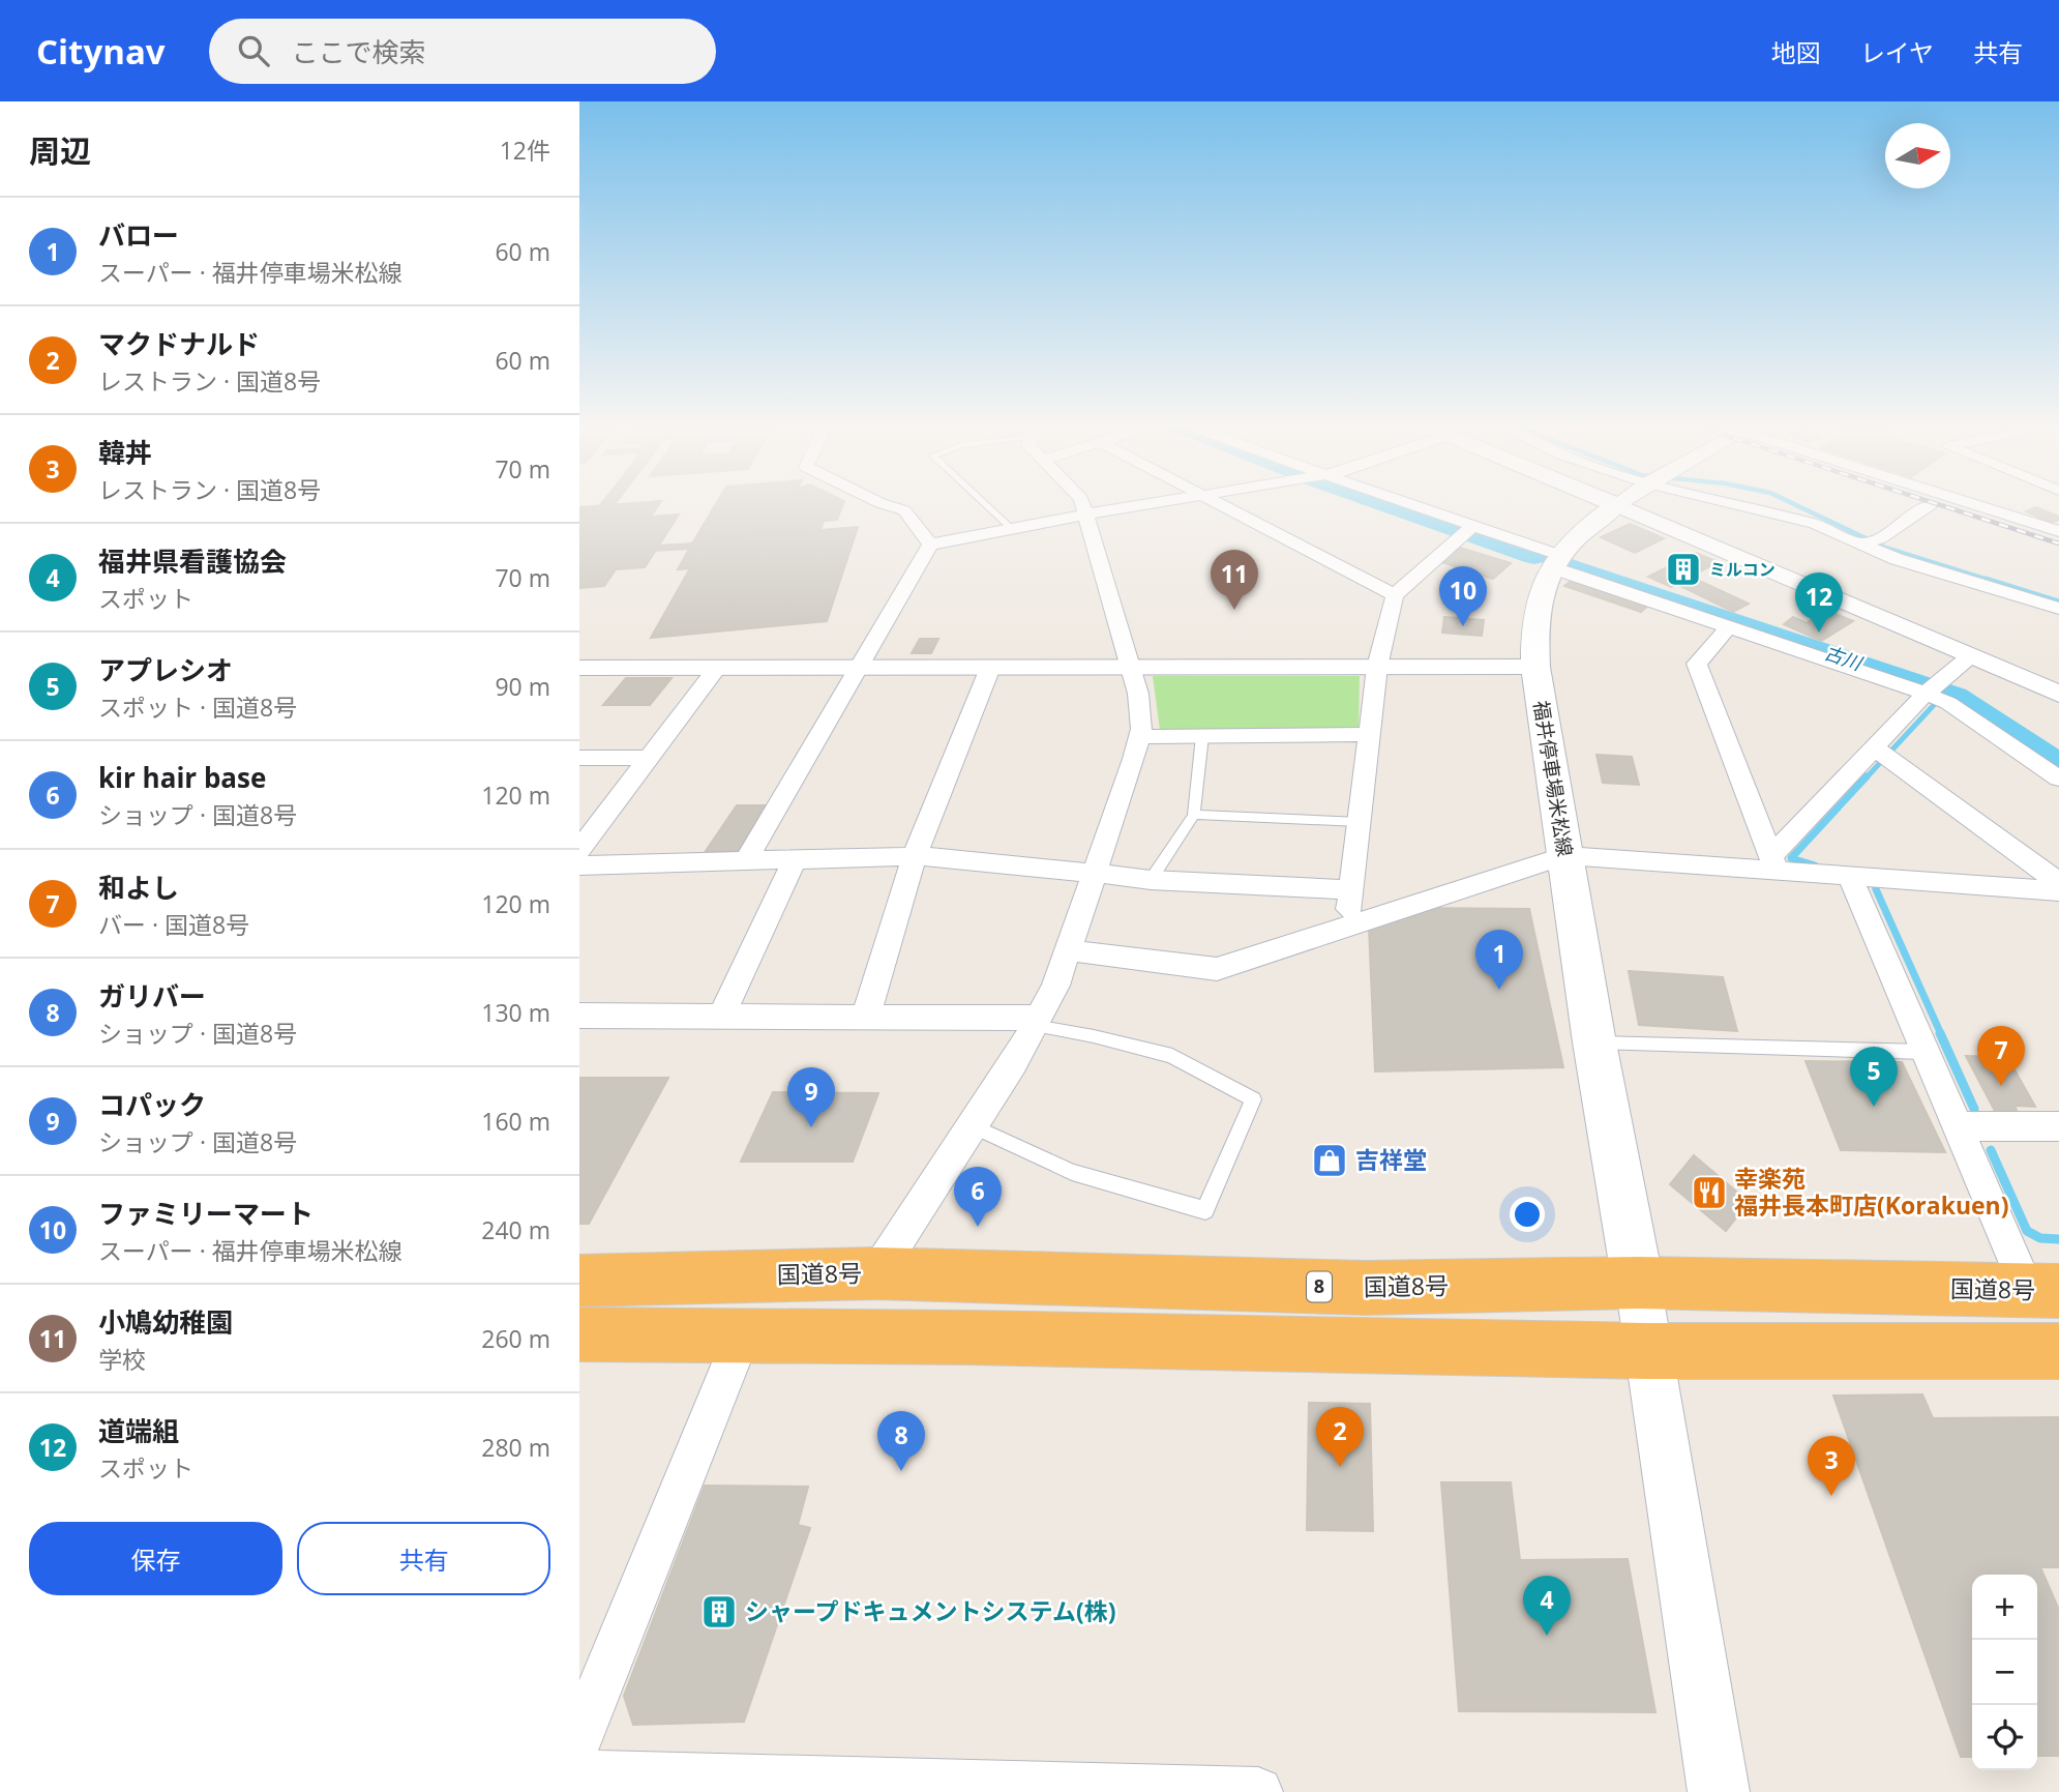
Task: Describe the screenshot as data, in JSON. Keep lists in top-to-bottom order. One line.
{"streets":{"highway":["国道8号","8"],"main road":["福井停車場米松線"]},"crossings":[["福井停車場米松線","国道8号"]],"water":["古川"],"places":{"building":["ミルコン","シャープドキュメントシステム(株)"],"shop":["吉祥堂"],"restaurant":["幸楽苑 福井長本町店(Korakuen)"]},"north":"right","page":{"header":"Citynav","search":"ここで検索","nav":["地図","レイヤ","共有"],"heading":["周辺","12件"],"list":[{"mark":"1","name":"バロー","note":"スーパー · 福井停車場米松線","value":"60 m"},{"mark":"2","name":"マクドナルド","note":"レストラン · 国道8号","value":"60 m"},{"mark":"3","name":"韓丼","note":"レストラン · 国道8号","value":"70 m"},{"mark":"4","name":"福井県看護協会","note":"スポット","value":"70 m"},{"mark":"5","name":"アプレシオ","note":"スポット · 国道8号","value":"90 m"},{"mark":"6","name":"kir hair base","note":"ショップ · 国道8号","value":"120 m"},{"mark":"7","name":"和よし","note":"バー · 国道8号","value":"120 m"},{"mark":"8","name":"ガリバー","note":"ショップ · 国道8号","value":"130 m"},{"mark":"9","name":"コパック","note":"ショップ · 国道8号","value":"160 m"},{"mark":"10","name":"ファミリーマート","note":"スーパー · 福井停車場米松線","value":"240 m"},{"mark":"11","name":"小鳩幼稚園","note":"学校","value":"260 m"},{"mark":"12","name":"道端組","note":"スポット","value":"280 m"}],"pins":["11","10","12","1","7","5","9","6","2","8","3","4"],"buttons":["保存","共有"],"map_buttons":["+","−"]}}
